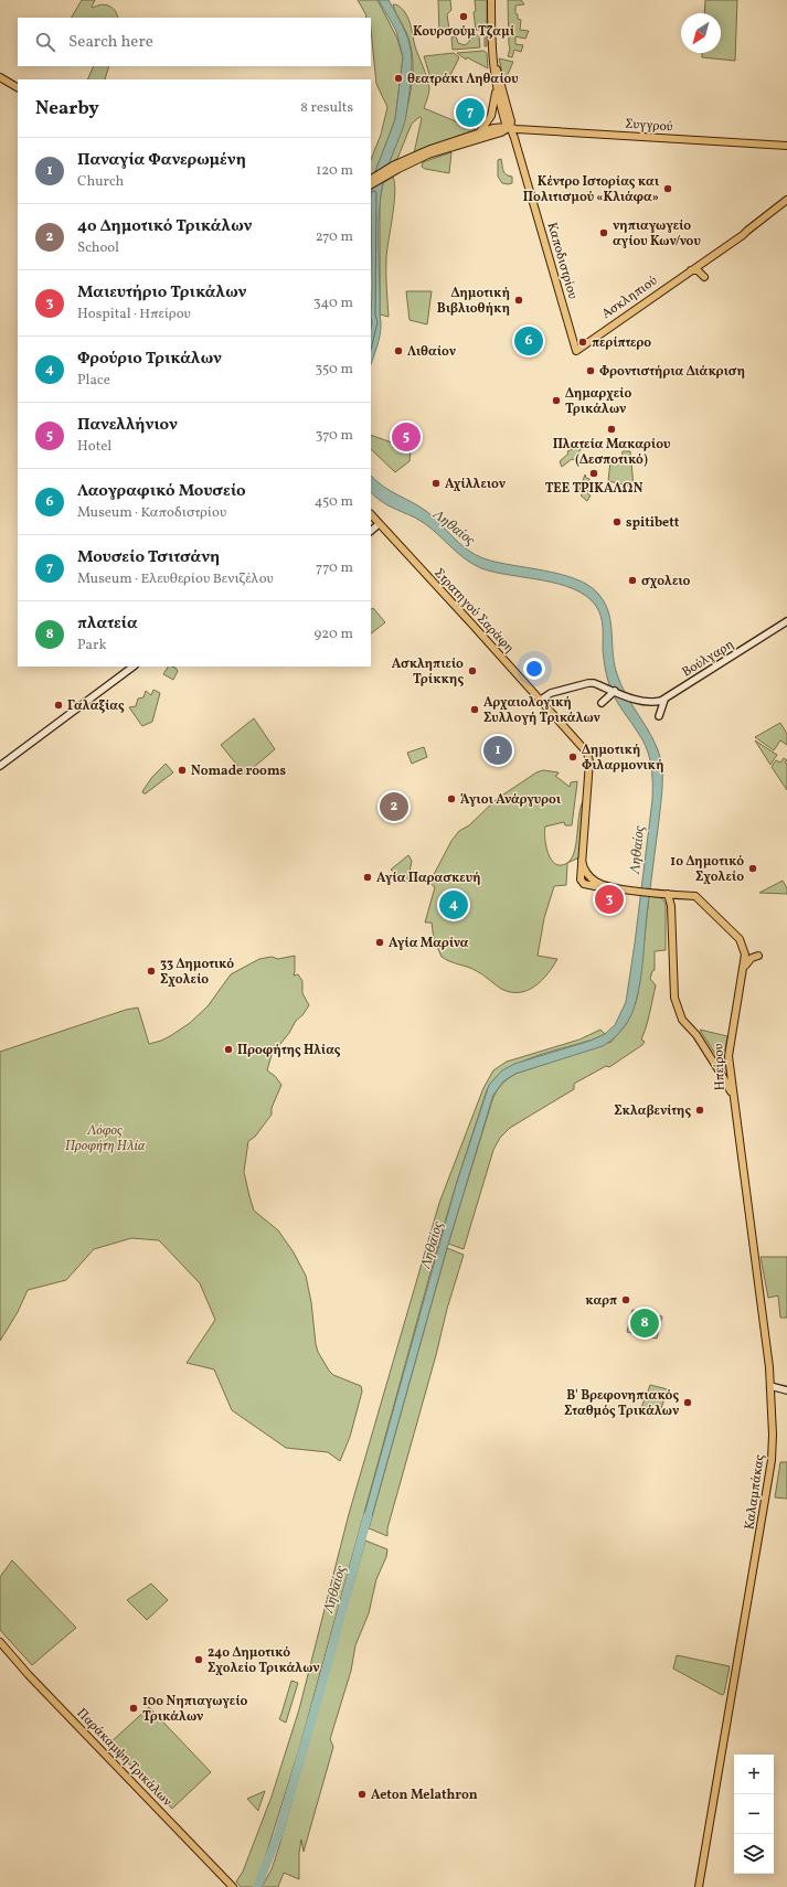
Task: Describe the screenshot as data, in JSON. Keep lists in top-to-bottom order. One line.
{"streets":{"main road":["Συγγρού","Καποδιστρίου","Ασκληπιού","Στρατηγού Σαράφη","Βούλγαρη","Ηπείρου","Καλαμπάκας","Παράκαμψη Τρικάλων"]},"crossings":[["Συγγρού","Καποδιστρίου"],["Καποδιστρίου","Ασκληπιού"],["Στρατηγού Σαράφη","Ηπείρου"],["Ηπείρου","Καλαμπάκας"]],"water":["Ληθαίος"],"parks":["Λόφος Προφήτη Ηλία"],"places":["Κουρσούμ Τζαμί","θεατράκι Ληθαίου","Κέντρο Ιστορίας και Πολιτισμού «Κλιάφα»","νηπιαγωγείο αγίου Κων/νου","Δημοτική Βιβλιοθήκη","περίπτερο","Λιθαίον","Φροντιστήρια Διάκριση","Δημαρχείο Τρικάλων","Πλατεία Μακαρίου (Δεσποτικό)","ΤΕΕ ΤΡΙΚΑΛΩΝ","Αχίλλειον","spitibett","σχολειο","Ασκληπιείο Τρίκκης","Γαλαξίας","Αρχαιολογική Συλλογή Τρικάλων","Δημοτική Φιλαρμονική","Nomade rooms","Άγιοι Ανάργυροι","1ο Δημοτικό Σχολείο","Αγία Παρασκευή","Αγία Μαρίνα","33 Δημοτικό Σχολείο","Προφήτης Ηλίας","Σκλαβενίτης","καρπ","Β' Βρεφονηπιακός Σταθμός Τρικάλων","24ο Δημοτικό Σχολείο Τρικάλων","10ο Νηπιαγωγείο Τρικάλων","Aeton Melathron"],"north":"bottom left","page":{"search":"Search here","heading":["Nearby","8 results"],"pins":["7","6","5","1","2","3","4","8"],"list":[{"mark":"1","name":"Παναγία Φανερωμένη","note":"Church","value":"120 m"},{"mark":"2","name":"4ο Δημοτικό Τρικάλων","note":"School","value":"270 m"},{"mark":"3","name":"Μαιευτήριο Τρικάλων","note":"Hospital · Ηπείρου","value":"340 m"},{"mark":"4","name":"Φρούριο Τρικάλων","note":"Place","value":"350 m"},{"mark":"5","name":"Πανελλήνιον","note":"Hotel","value":"370 m"},{"mark":"6","name":"Λαογραφικό Μουσείο","note":"Museum · Καποδιστρίου","value":"450 m"},{"mark":"7","name":"Μουσείο Τσιτσάνη","note":"Museum · Ελευθερίου Βενιζέλου","value":"770 m"},{"mark":"8","name":"πλατεία","note":"Park","value":"920 m"}],"map_buttons":["+","−"]}}
